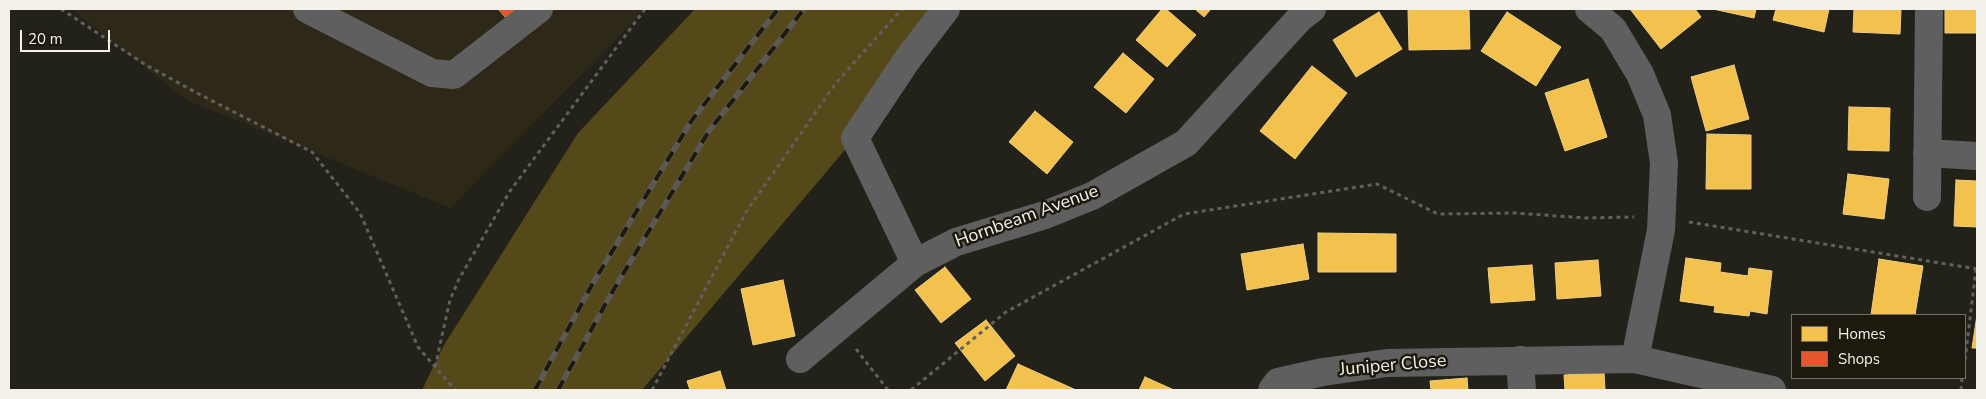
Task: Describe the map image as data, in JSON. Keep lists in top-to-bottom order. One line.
{"streets":{"street":["Hornbeam Avenue","Juniper Close"]},"legend":["Homes","Shops"],"scale_bar":"20 m"}
